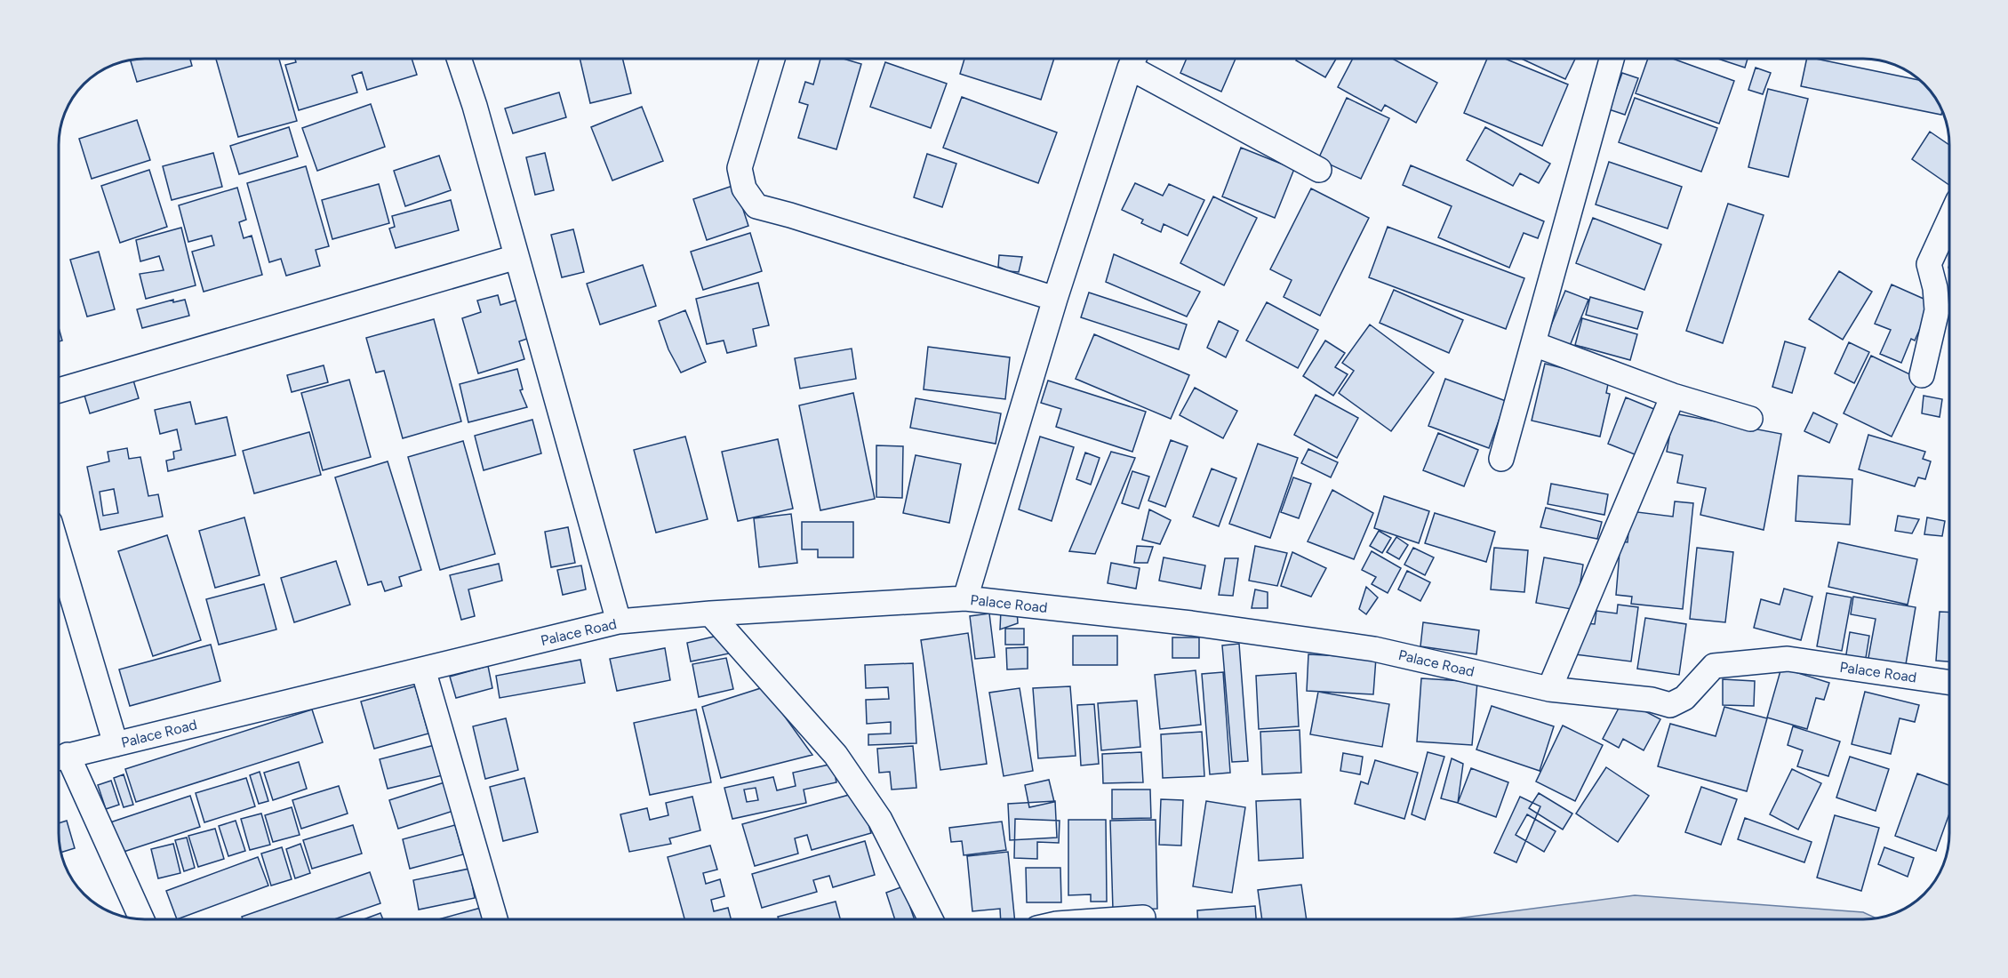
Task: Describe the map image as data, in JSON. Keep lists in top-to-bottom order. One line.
{"streets":{"street":["Palace Road"]}}
